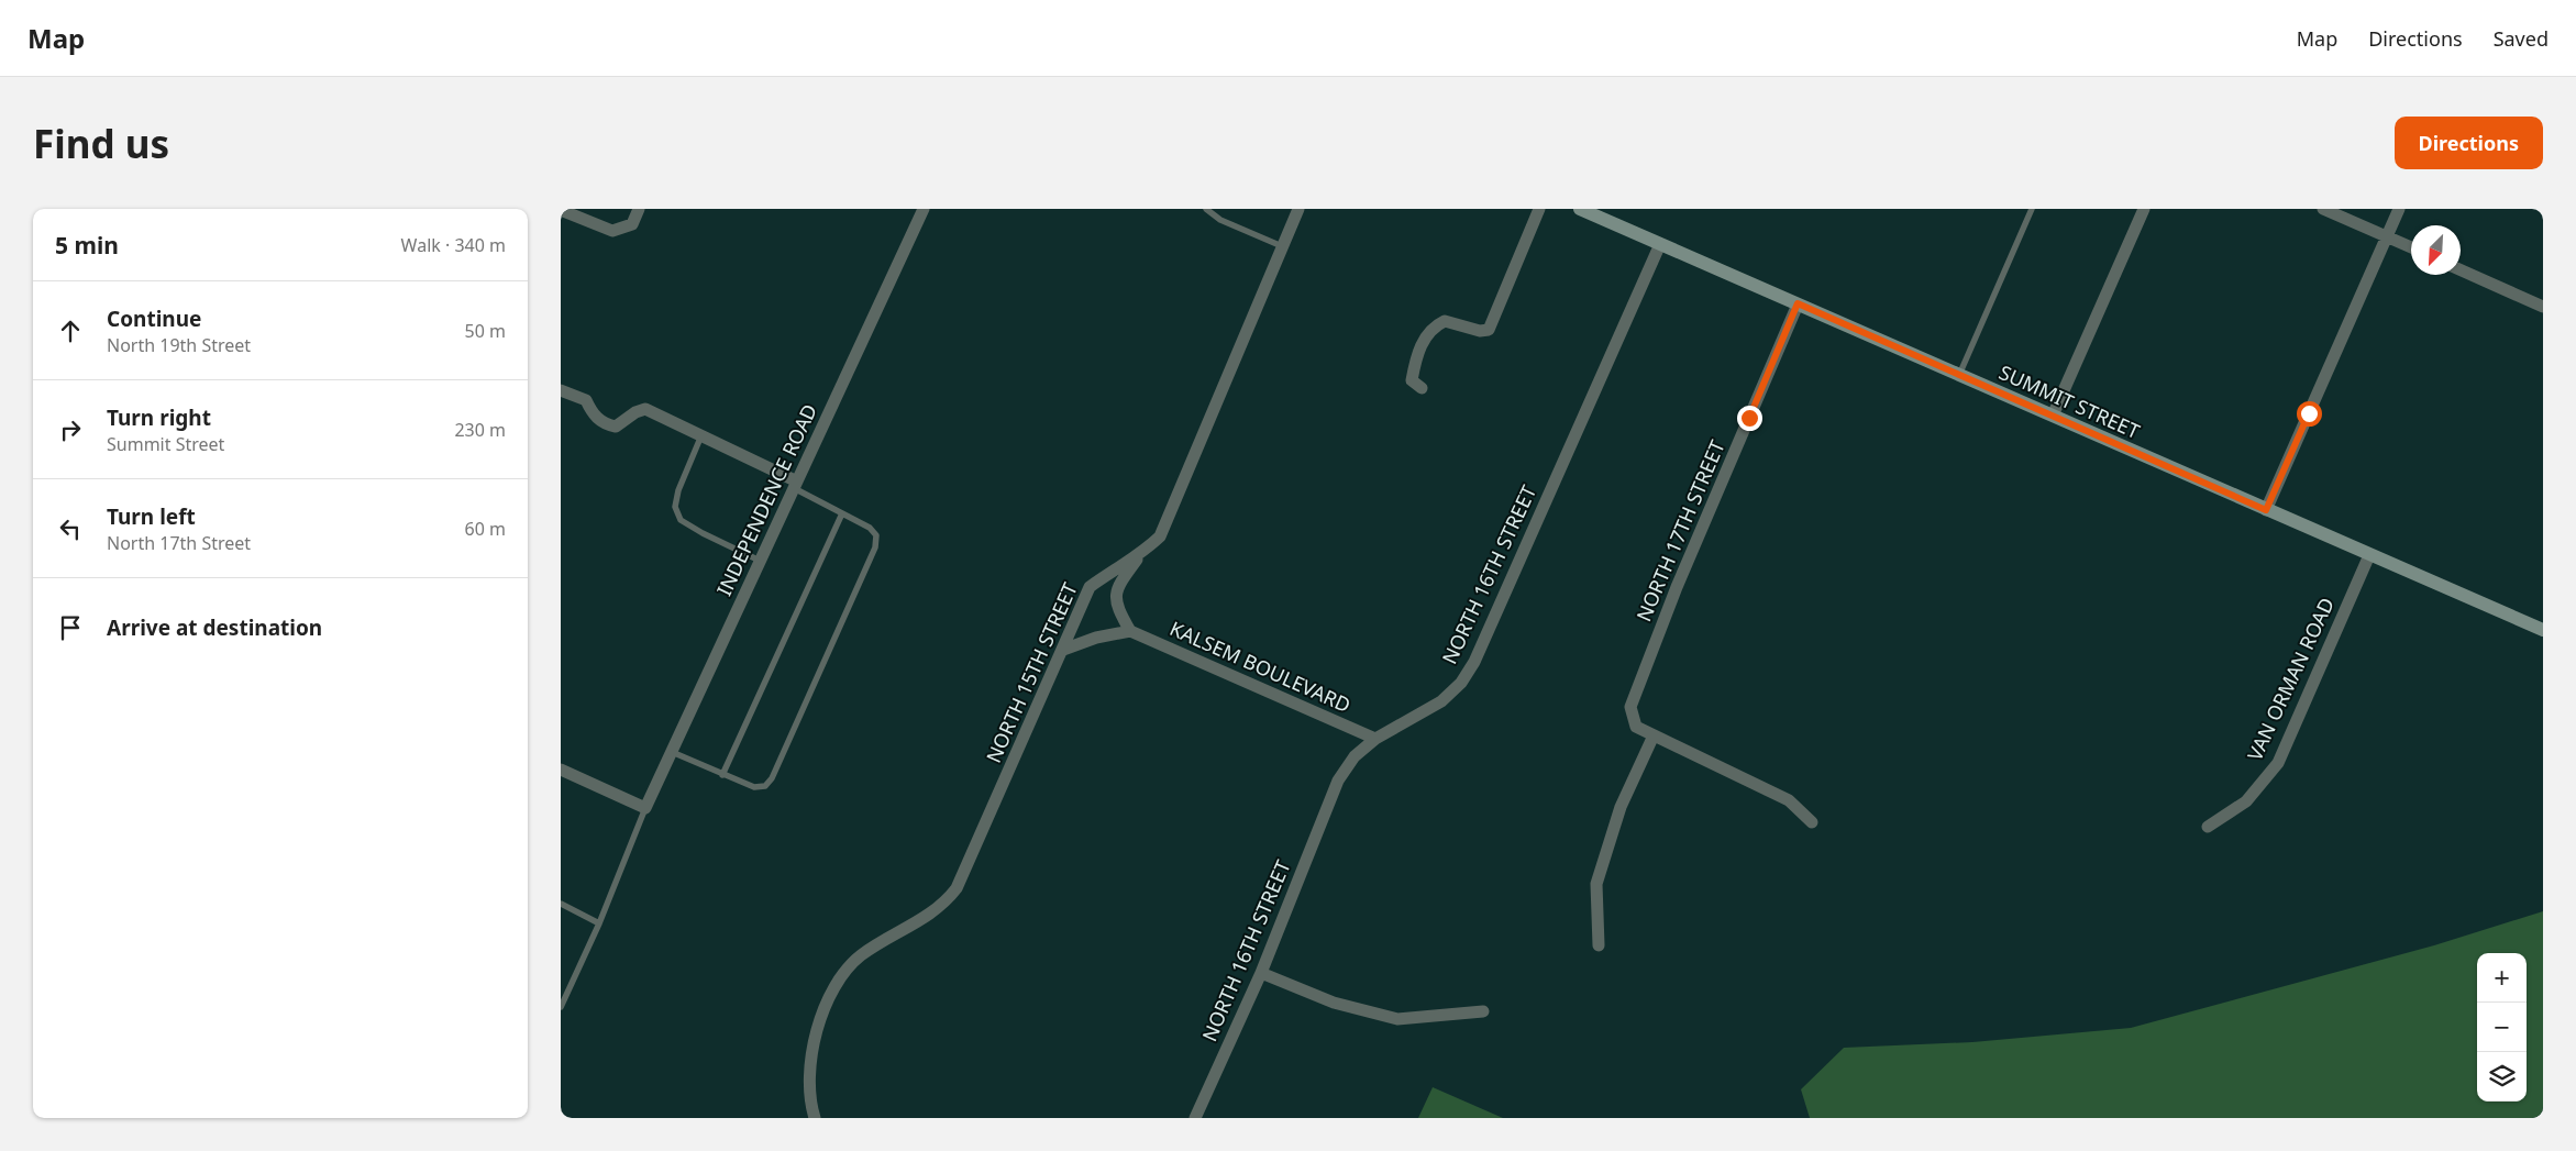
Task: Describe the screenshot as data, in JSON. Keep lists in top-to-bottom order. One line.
{"streets":{"main road":["SUMMIT STREET"],"street":["INDEPENDENCE ROAD","NORTH 17TH STREET","NORTH 16TH STREET","KALSEM BOULEVARD","NORTH 15TH STREET","VAN ORMAN ROAD"]},"crossings":[["SUMMIT STREET","NORTH 17TH STREET"],["SUMMIT STREET","NORTH 16TH STREET"],["SUMMIT STREET","VAN ORMAN ROAD"],["NORTH 16TH STREET","KALSEM BOULEVARD"]],"north":"bottom left","page":{"header":"Map","nav":["Map","Directions","Saved"],"buttons":"Directions","title":"Find us","heading":["5 min","Walk · 340 m"],"list":[["Continue","North 19th Street","50 m"],["Turn right","Summit Street","230 m"],["Turn left","North 17th Street","60 m"],"Arrive at destination"],"map_buttons":["+","−"]}}
